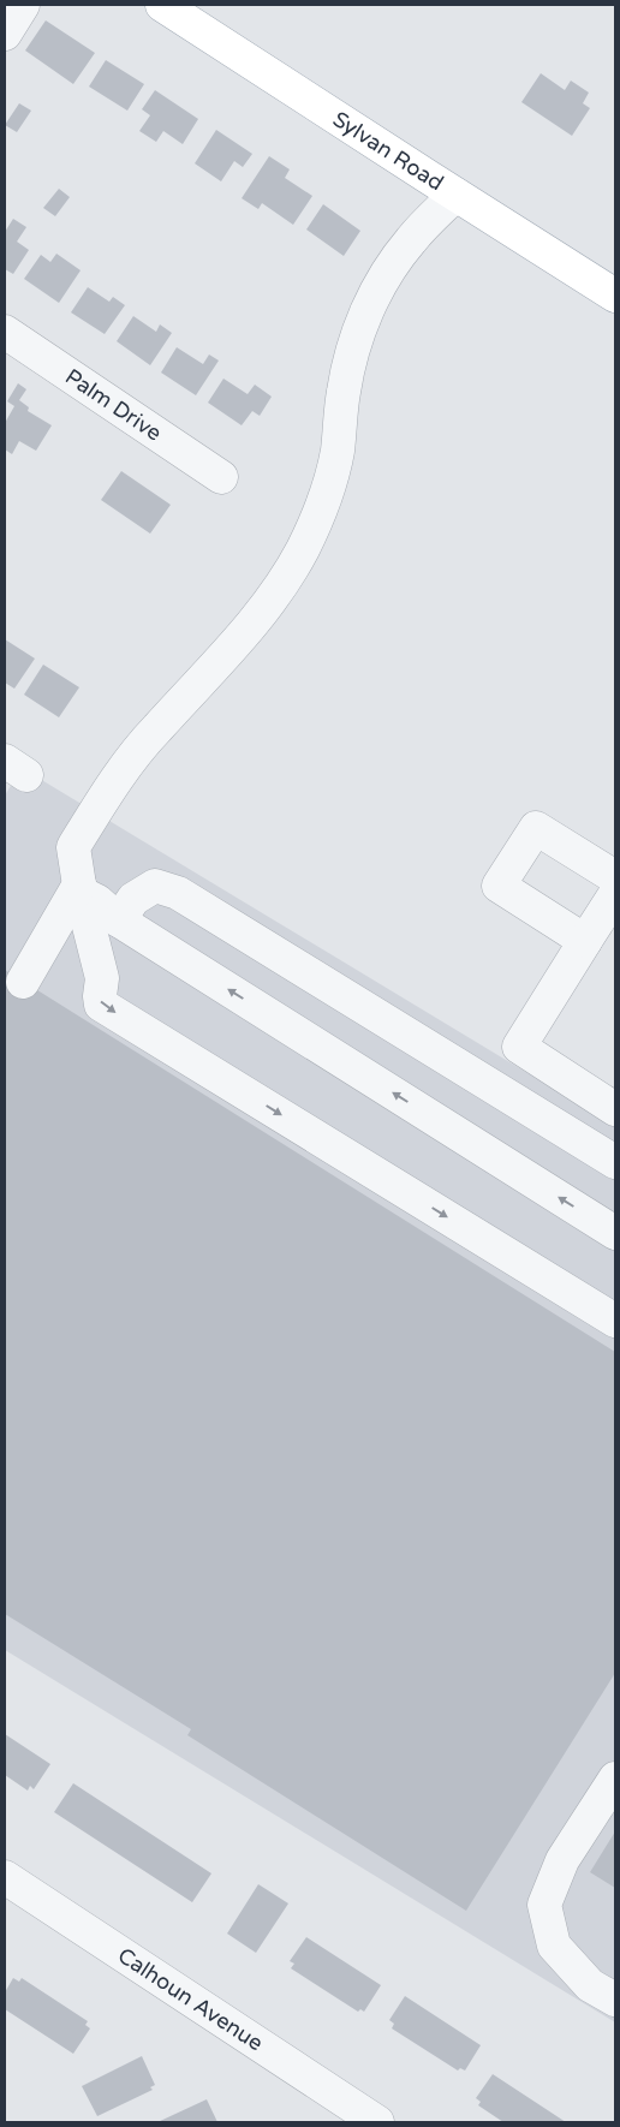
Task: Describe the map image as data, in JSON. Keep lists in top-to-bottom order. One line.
{"streets":{"main road":["Sylvan Road"],"street":["Palm Drive","Calhoun Avenue"]}}
